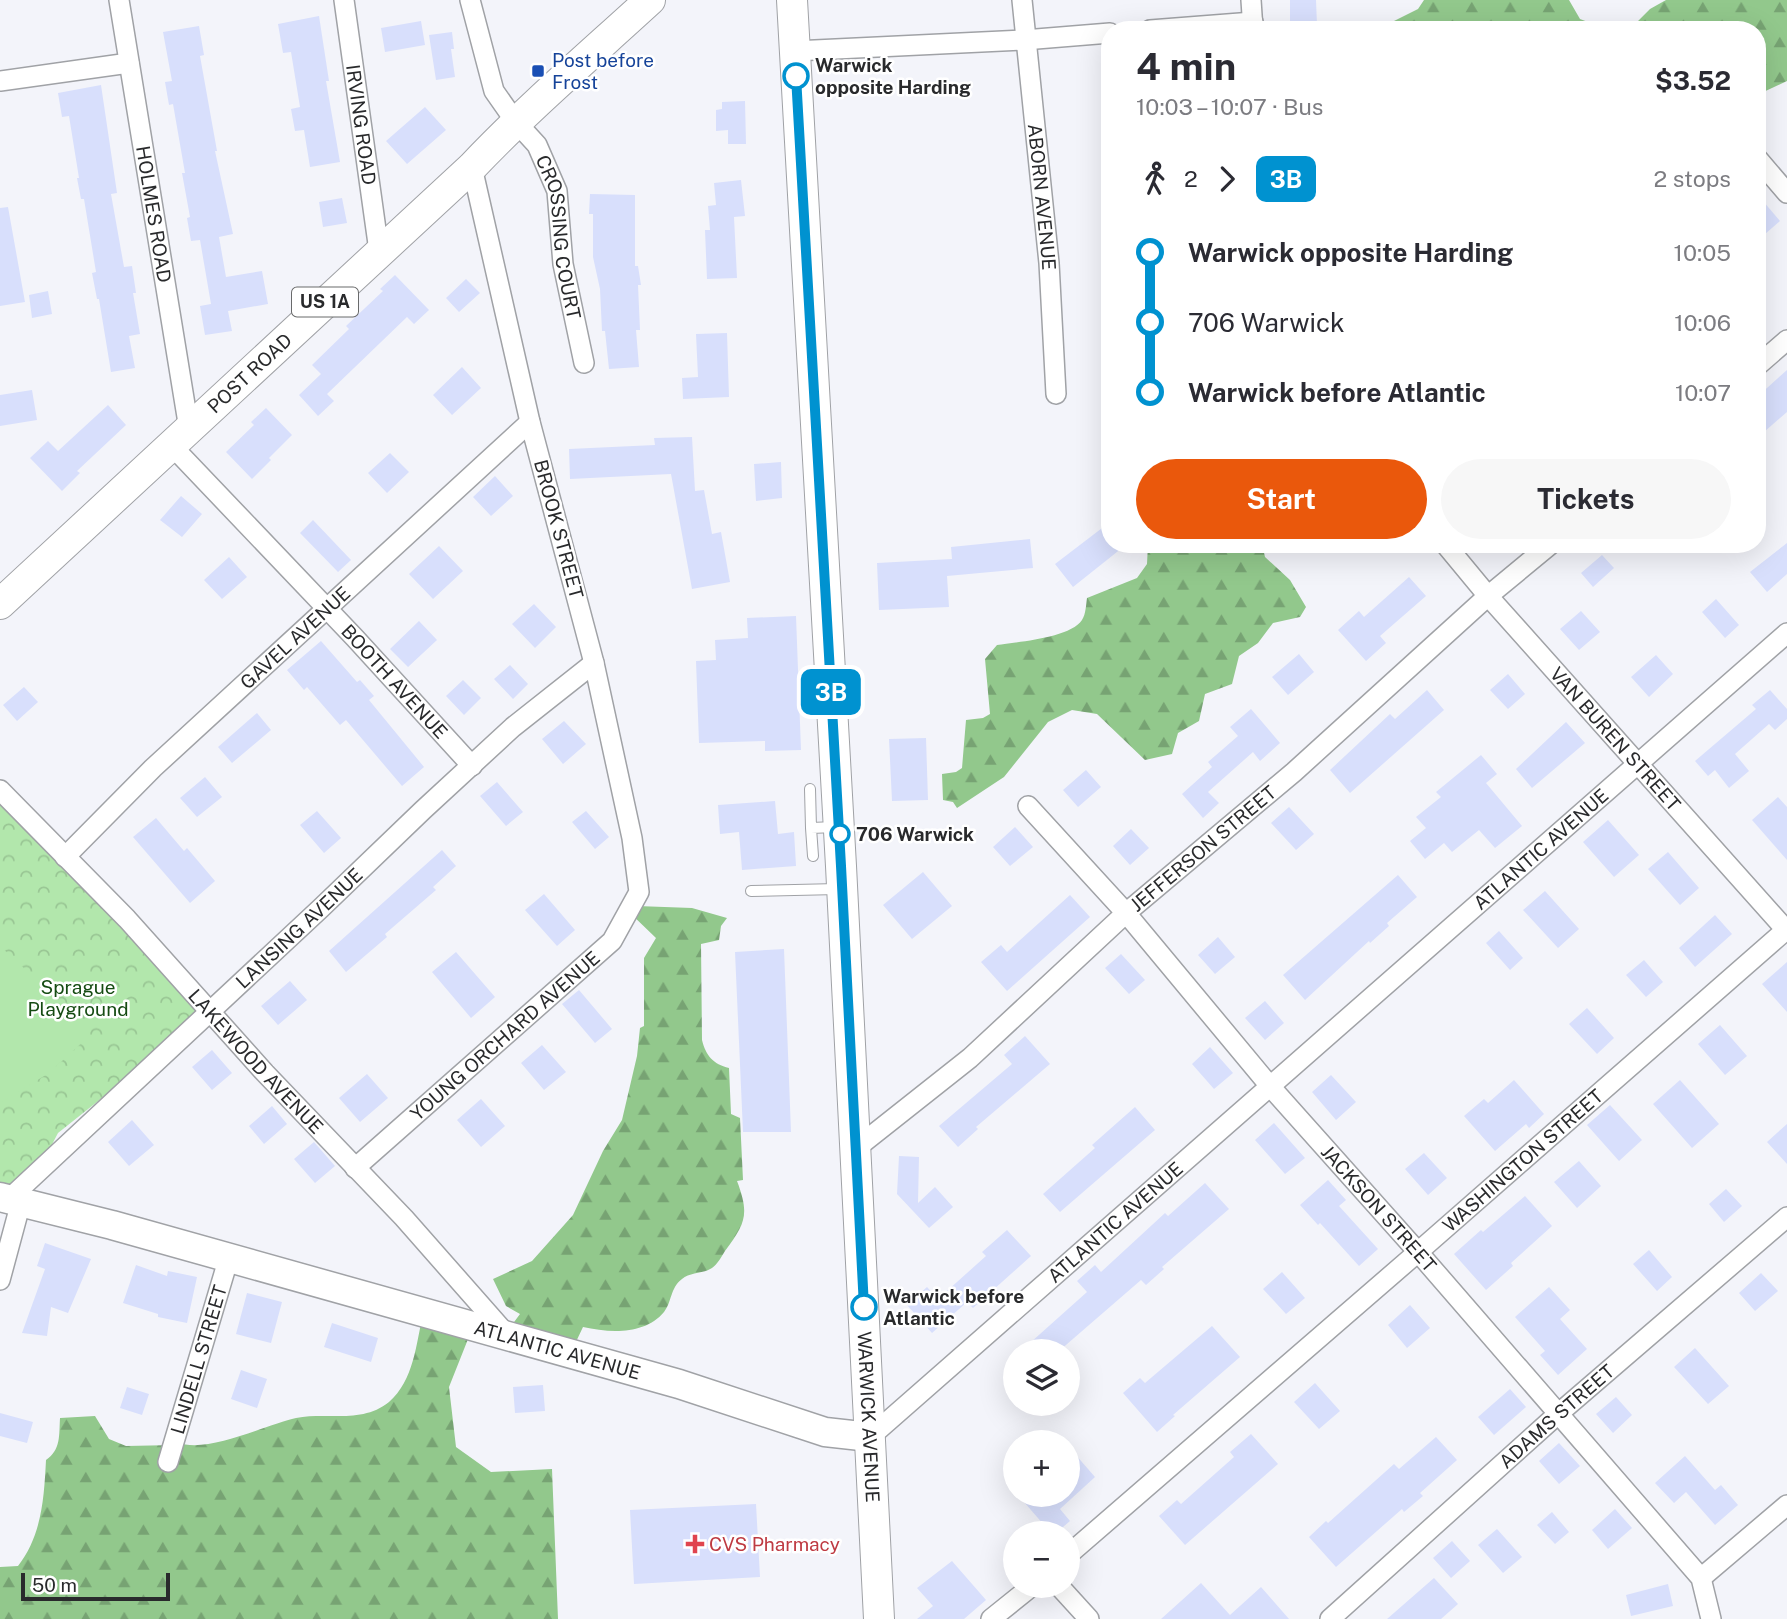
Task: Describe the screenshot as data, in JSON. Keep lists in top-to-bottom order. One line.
{"streets":{"main road":["US 1A","POST ROAD","WARWICK AVENUE"],"street":["IRVING ROAD","ABORN AVENUE","HOLMES ROAD","CROSSING COURT","BROOK STREET","GAVEL AVENUE","BOOTH AVENUE","VAN BUREN STREET","JEFFERSON STREET","ATLANTIC AVENUE","LANSING AVENUE","YOUNG ORCHARD AVENUE","LAKEWOOD AVENUE","WASHINGTON STREET","JACKSON STREET","LINDELL STREET","ADAMS STREET"]},"crossings":[["IRVING ROAD","POST ROAD"],["HOLMES ROAD","POST ROAD"],["HOLMES ROAD","BOOTH AVENUE"],["CROSSING COURT","POST ROAD"],["POST ROAD","BROOK STREET"],["POST ROAD","BOOTH AVENUE"],["BROOK STREET","GAVEL AVENUE"],["BROOK STREET","LANSING AVENUE"],["BROOK STREET","YOUNG ORCHARD AVENUE"],["GAVEL AVENUE","BOOTH AVENUE"],["GAVEL AVENUE","LAKEWOOD AVENUE"],["BOOTH AVENUE","LANSING AVENUE"],["VAN BUREN STREET","JEFFERSON STREET"],["VAN BUREN STREET","ATLANTIC AVENUE"],["VAN BUREN STREET","WASHINGTON STREET"],["JEFFERSON STREET","JACKSON STREET"],["JEFFERSON STREET","WARWICK AVENUE"],["ATLANTIC AVENUE","LANSING AVENUE"],["ATLANTIC AVENUE","LAKEWOOD AVENUE"],["ATLANTIC AVENUE","JACKSON STREET"],["ATLANTIC AVENUE","LINDELL STREET"],["ATLANTIC AVENUE","WARWICK AVENUE"],["LANSING AVENUE","LAKEWOOD AVENUE"],["YOUNG ORCHARD AVENUE","LAKEWOOD AVENUE"],["WASHINGTON STREET","JACKSON STREET"],["JACKSON STREET","ADAMS STREET"]],"parks":["Sprague Playground"],"places":{"transit":["Post before Frost"],"other":["Warwick opposite Harding","706 Warwick","Warwick before Atlantic"],"health":["CVS Pharmacy"]},"lines":["bus line 3B"],"scale_bar":"50 m","page":{"on_map":"3B","heading":["4 min","10:03 – 10:07 · Bus","$3.52"],"legs":["2","3B","2 stops"],"list":[{"name":"Warwick opposite Harding","value":"10:05"},{"name":"706 Warwick","value":"10:06"},{"name":"Warwick before Atlantic","value":"10:07"}],"buttons":["Start","Tickets"],"map_buttons":["+","−"],"scale":"50 m"}}
